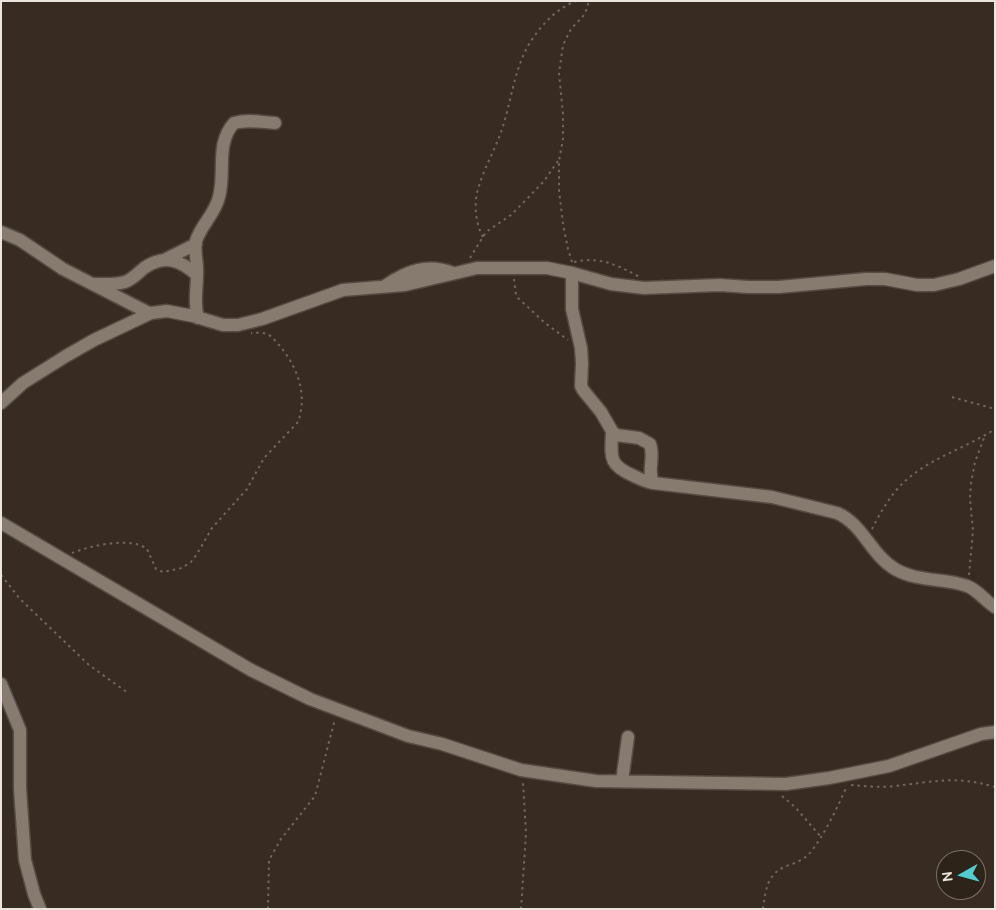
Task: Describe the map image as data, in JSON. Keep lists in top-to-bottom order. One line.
{"north":"left"}
